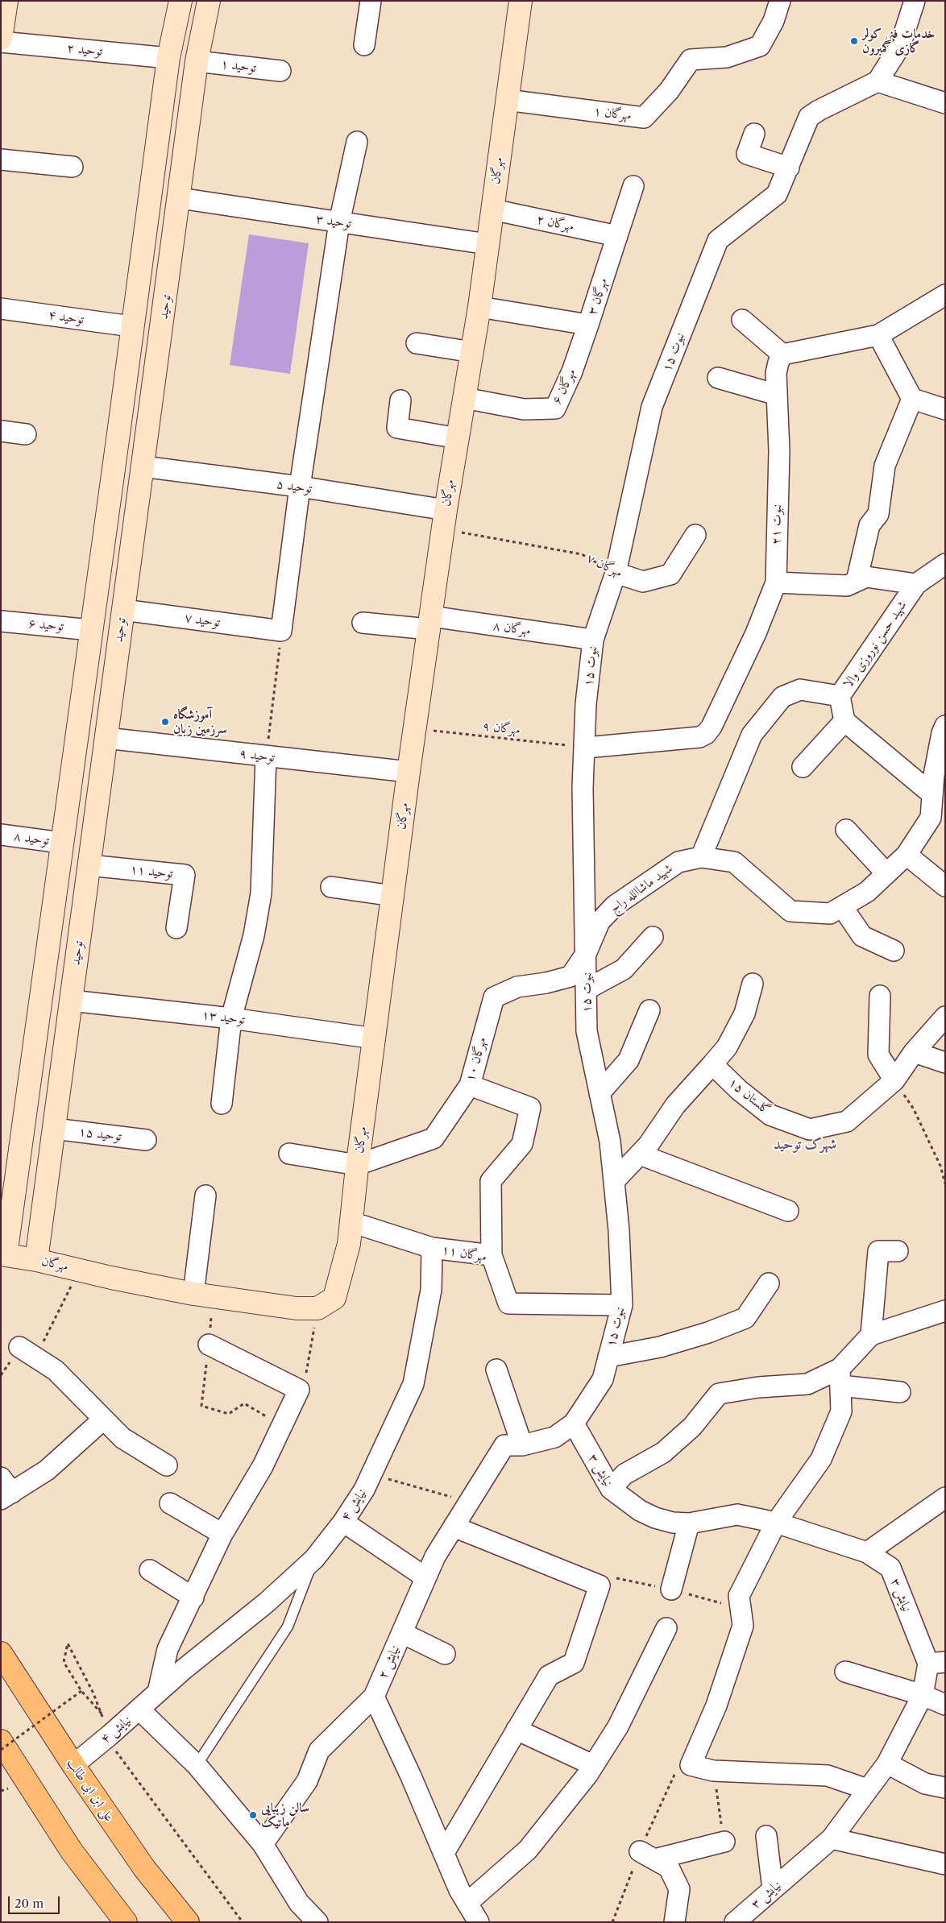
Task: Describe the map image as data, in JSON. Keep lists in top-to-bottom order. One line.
{"streets":{"main road":["علی ابن ابی طالب"],"street":["توحید ۲","توحید ۱","مهرگان ۱","مهرگان","توحید ۳","مهرگان ۲","مهرگان ۳","توحید","توحید ۴","نبوت ۱۵","مهرگان ۶","توحید ۵","نبوت ۲۱","مهرگان ۷","توحید ۷","توحید ۶","مهرگان ۸","شهید حسن نوروزی والا","توحید ۹","توحید ۸","توحید ۱۱","شهید ماشاالله راج","توحید ۱۳","مهرگان ۱۰","گلستان ۱۵","توحید ۱۵","مهرگان ۱۱","نیایش ۳","نیایش ۴","نیایش ۲"],"path":["مهرگان ۹"]},"crossings":[["توحید ۱","توحید"],["مهرگان ۱","مهرگان"],["مهرگان","توحید ۳"],["مهرگان","مهرگان ۲"],["مهرگان","مهرگان ۳"],["مهرگان","توحید"],["مهرگان","مهرگان ۶"],["مهرگان","توحید ۵"],["مهرگان","مهرگان ۷"],["مهرگان","مهرگان ۸"],["مهرگان","مهرگان ۹"],["مهرگان","توحید ۹"],["مهرگان","توحید ۱۳"],["مهرگان","مهرگان ۱۰"],["مهرگان","مهرگان ۱۱"],["توحید ۳","توحید"],["مهرگان ۲","مهرگان ۳"],["مهرگان ۳","مهرگان ۶"],["توحید","توحید ۵"],["توحید","توحید ۷"],["توحید","توحید ۹"],["توحید","توحید ۱۱"],["توحید","توحید ۱۳"],["توحید","توحید ۱۵"],["نبوت ۱۵","نبوت ۲۱"],["نبوت ۱۵","مهرگان ۷"],["نبوت ۱۵","مهرگان ۸"],["نبوت ۱۵","مهرگان ۹"],["نبوت ۱۵","شهید ماشاالله راج"],["نبوت ۱۵","مهرگان ۱۰"],["نبوت ۱۵","مهرگان ۱۱"],["نبوت ۱۵","نیایش ۳"],["نبوت ۱۵","نیایش ۲"],["توحید ۵","مهرگان ۷"],["نبوت ۲۱","مهرگان ۹"],["شهید حسن نوروزی والا","شهید ماشاالله راج"],["شهید ماشاالله راج","مهرگان ۱۰"],["مهرگان ۱۱","نیایش ۴"],["نیایش ۳","نیایش ۲"],["نیایش ۴","علی ابن ابی طالب"]],"districts":["شهرک توحید"],"places":["خدمات فنی کولر گازی گمبرون","آموزشگاه سرزمین زبان","سالن زیبایی ماتیک"],"scale_bar":"20 m"}
